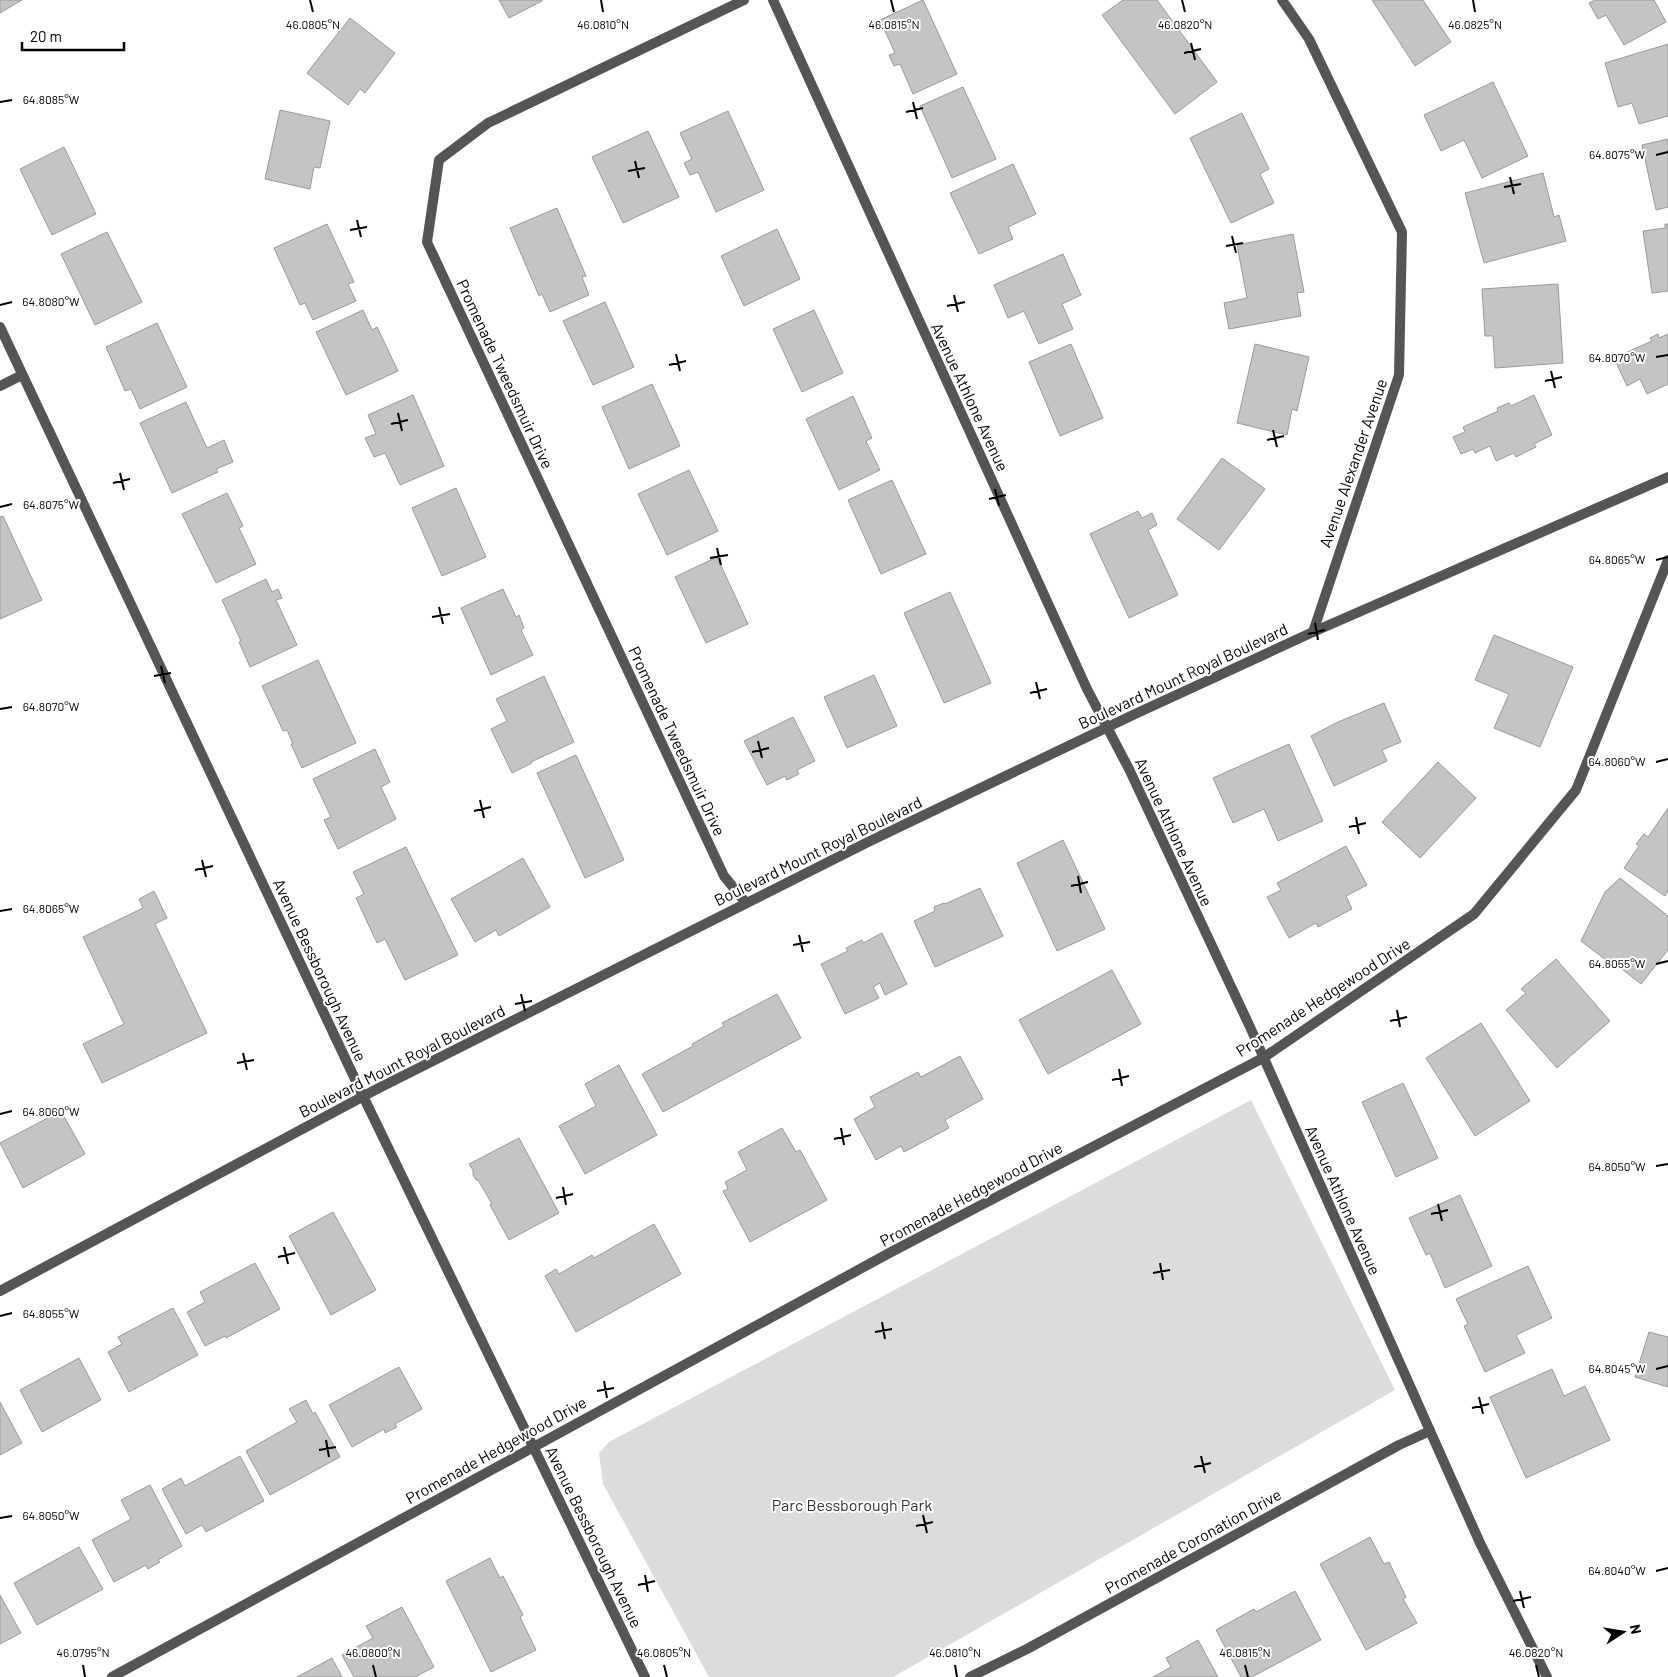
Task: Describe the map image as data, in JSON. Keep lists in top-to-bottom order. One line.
{"streets":{"street":["Promenade Tweedsmuir Drive","Avenue Athlone Avenue","Avenue Alexander Avenue","Boulevard Mount Royal Boulevard","Avenue Bessborough Avenue","Promenade Hedgewood Drive","Promenade Coronation Drive"]},"crossings":[["Promenade Tweedsmuir Drive","Boulevard Mount Royal Boulevard"],["Avenue Athlone Avenue","Boulevard Mount Royal Boulevard"],["Avenue Athlone Avenue","Promenade Hedgewood Drive"],["Avenue Athlone Avenue","Promenade Coronation Drive"],["Avenue Alexander Avenue","Boulevard Mount Royal Boulevard"],["Boulevard Mount Royal Boulevard","Avenue Bessborough Avenue"],["Avenue Bessborough Avenue","Promenade Hedgewood Drive"]],"parks":["Parc Bessborough Park"],"scale_bar":"20 m","north":"right","coordinates":["46.0805°N","46.0810°N","46.0815°N","46.0820°N","46.0825°N","64.8085°W","64.8075°W","64.8080°W","64.8070°W","64.8065°W","64.8060°W","64.8055°W","64.8050°W","64.8045°W","64.8040°W","46.0795°N","46.0800°N"]}
